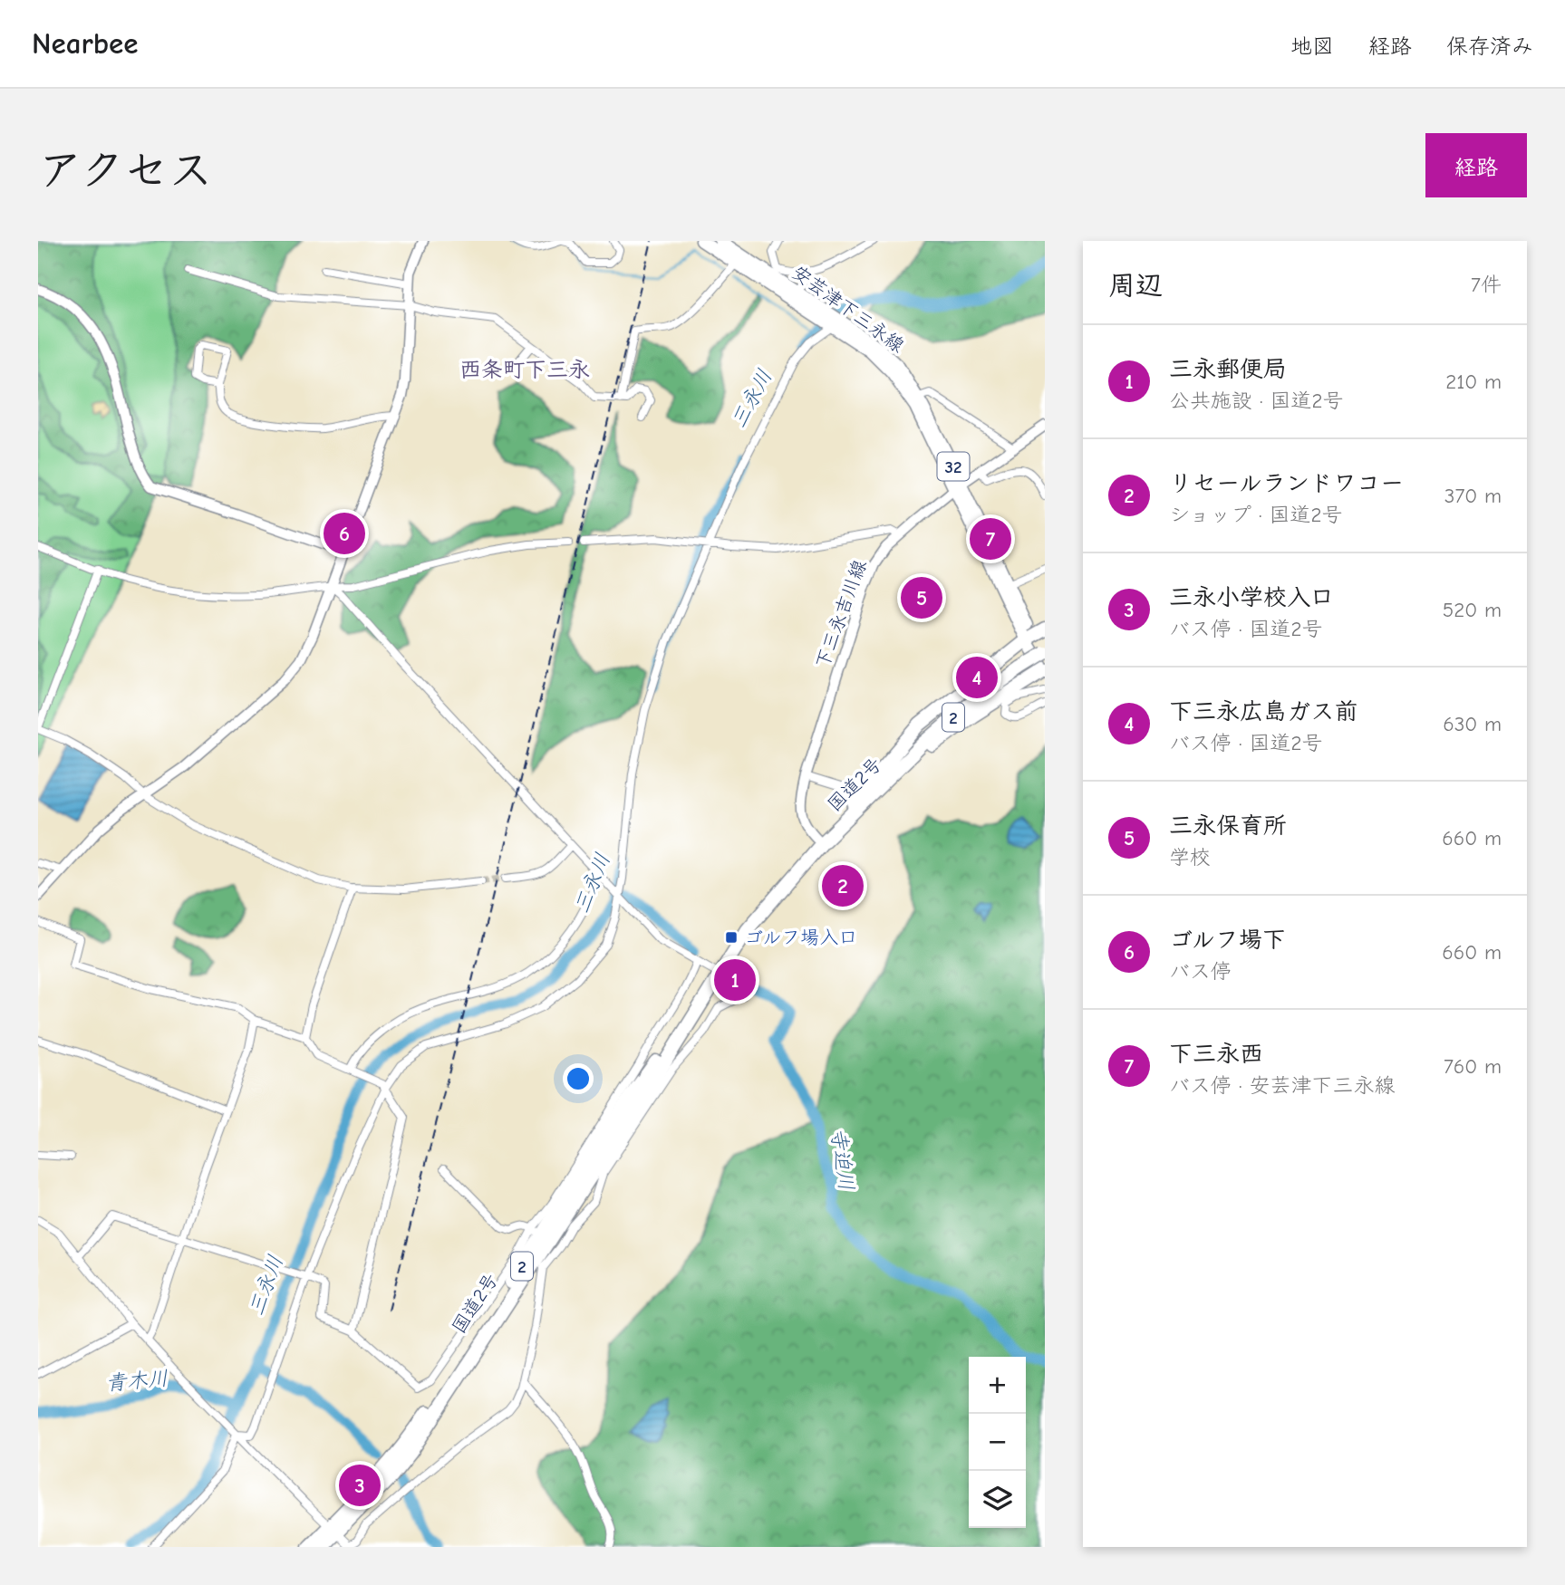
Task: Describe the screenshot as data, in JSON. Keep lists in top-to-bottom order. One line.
{"streets":{"highway":["2","国道2号"],"main road":["安芸津下三永線","32"],"street":["下三永吉川線"]},"crossings":[["安芸津下三永線","下三永吉川線"],["下三永吉川線","国道2号"]],"districts":["西条町下三永"],"water":["三永川","寺迫川","青木川"],"places":{"transit":["ゴルフ場入口"]},"page":{"header":"Nearbee","nav":["地図","経路","保存済み"],"title":"アクセス","buttons":"経路","heading":["周辺","7件"],"list":[{"mark":"1","name":"三永郵便局","note":"公共施設 · 国道2号","value":"210 m"},{"mark":"2","name":"リセールランドワコー","note":"ショップ · 国道2号","value":"370 m"},{"mark":"3","name":"三永小学校入口","note":"バス停 · 国道2号","value":"520 m"},{"mark":"4","name":"下三永広島ガス前","note":"バス停 · 国道2号","value":"630 m"},{"mark":"5","name":"三永保育所","note":"学校","value":"660 m"},{"mark":"6","name":"ゴルフ場下","note":"バス停","value":"660 m"},{"mark":"7","name":"下三永西","note":"バス停 · 安芸津下三永線","value":"760 m"}],"pins":["6","7","5","4","2","1","3"],"map_buttons":["+","−"]}}
